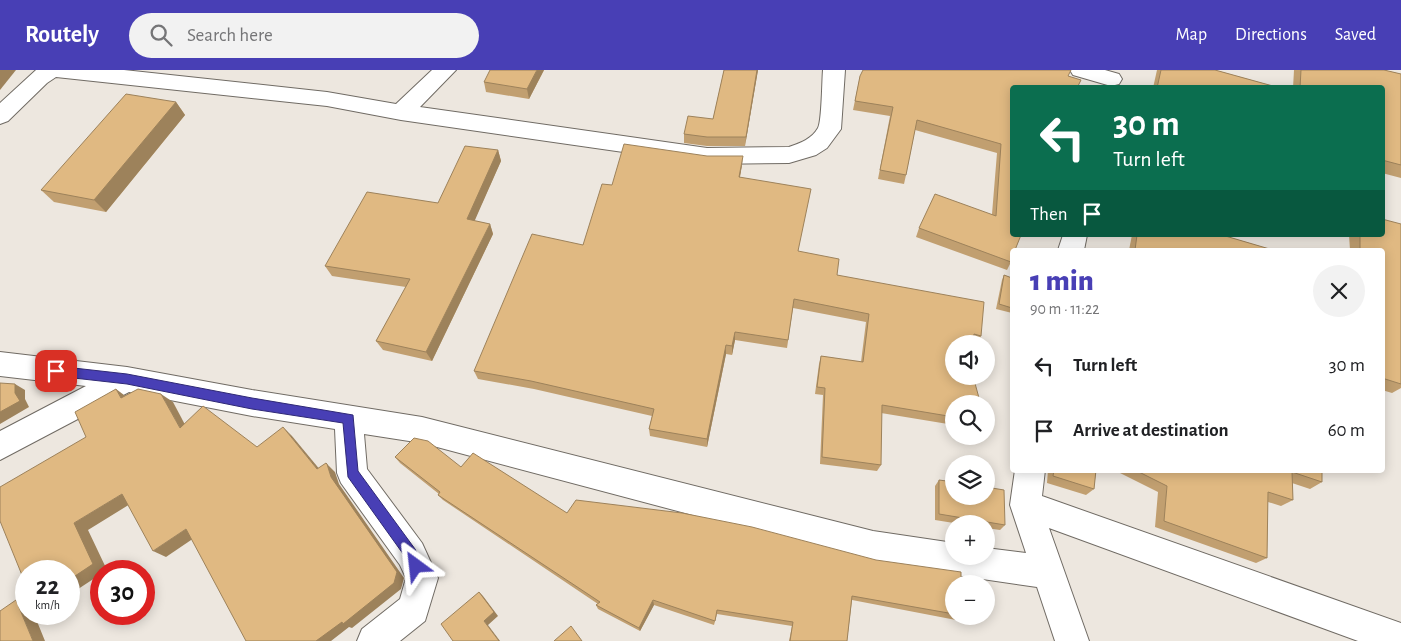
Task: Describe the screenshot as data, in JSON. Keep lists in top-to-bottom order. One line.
{"page":{"header":"Routely","search":"Search here","nav":["Map","Directions","Saved"],"turn":["30 m","Turn left"],"then":"Then","heading":["1 min","90 m · 11:22"],"list":[{"name":"Turn left","value":"30 m"},{"name":"Arrive at destination","value":"60 m"}],"map_buttons":["+","−"],"speed":"22 km/h","limit":"30"}}
